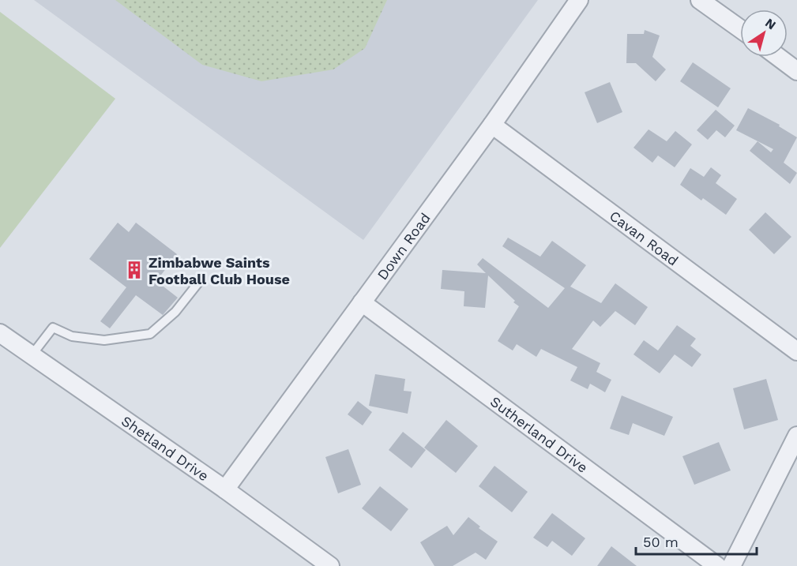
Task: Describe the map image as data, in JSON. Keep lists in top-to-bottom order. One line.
{"streets":{"street":["Cavan Road","Down Road","Sutherland Drive","Shetland Drive"]},"crossings":[["Cavan Road","Down Road"],["Down Road","Sutherland Drive"],["Down Road","Shetland Drive"]],"places":{"building":["Zimbabwe Saints Football Club House"]},"scale_bar":"50 m","north":"top right"}
